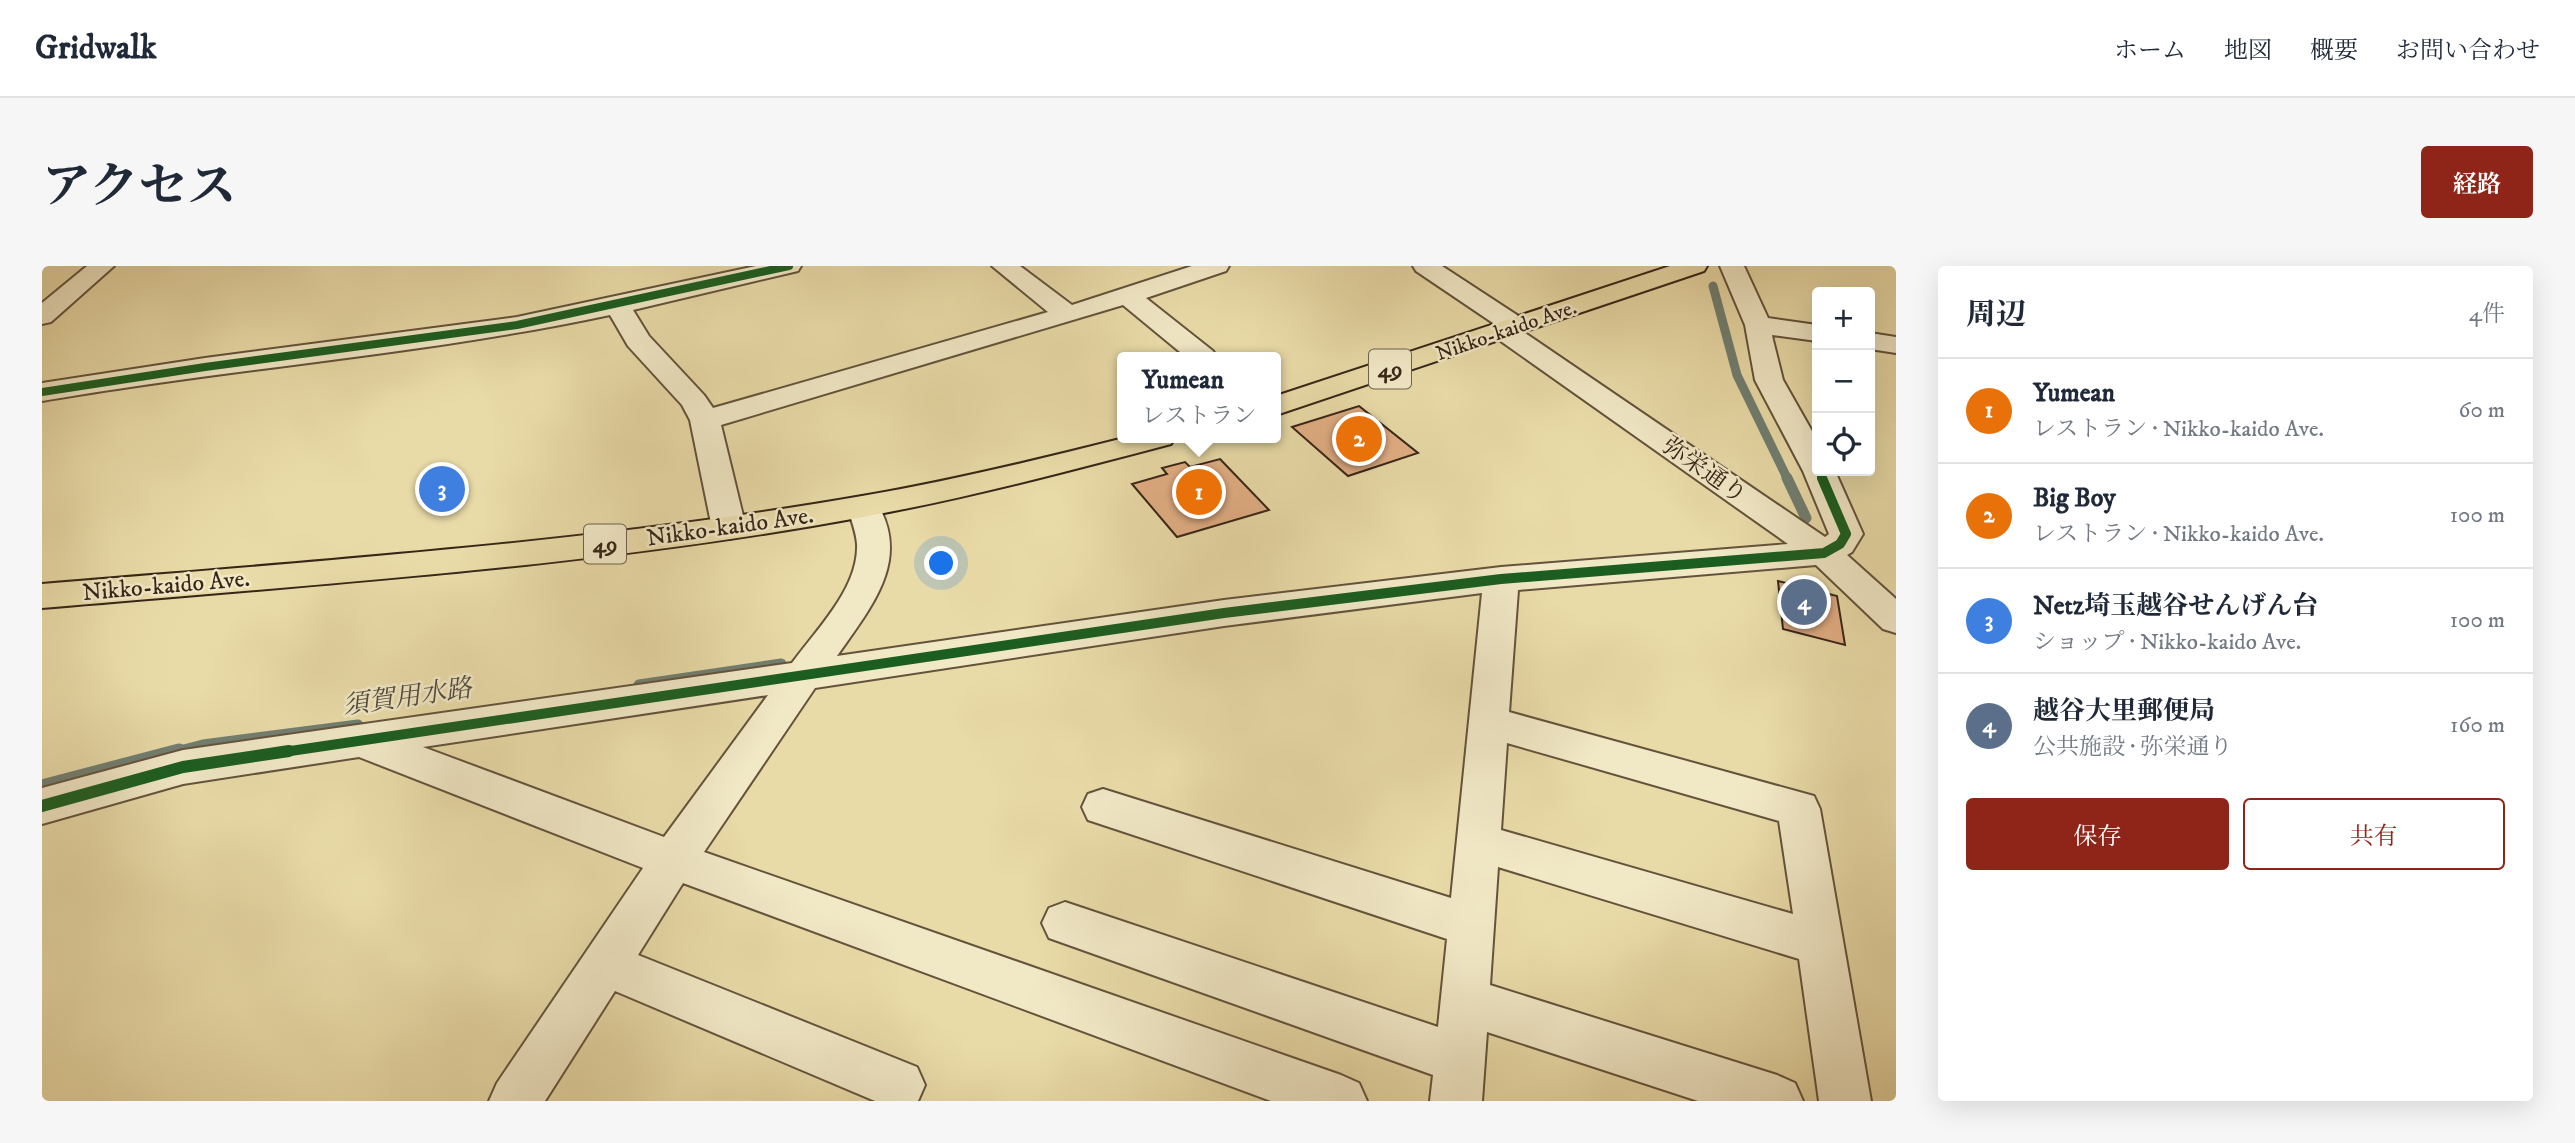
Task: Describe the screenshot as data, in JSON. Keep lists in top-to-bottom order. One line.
{"streets":{"main road":["Nikko-kaido Ave.","49"],"street":["弥栄通り"]},"crossings":[["Nikko-kaido Ave.","弥栄通り"]],"water":["須賀用水路"],"page":{"header":"Gridwalk","nav":["ホーム","地図","概要","お問い合わせ"],"title":"アクセス","buttons":["経路",["保存","共有"]],"heading":["周辺","4件"],"map_buttons":["+","−"],"popup":["Yumean","レストラン"],"list":[{"mark":"1","name":"Yumean","note":"レストラン · Nikko-kaido Ave.","value":"60 m"},{"mark":"2","name":"Big Boy","note":"レストラン · Nikko-kaido Ave.","value":"100 m"},{"mark":"3","name":"Netz埼玉越谷せんげん台","note":"ショップ · Nikko-kaido Ave.","value":"100 m"},{"mark":"4","name":"越谷大里郵便局","note":"公共施設 · 弥栄通り","value":"160 m"}],"pins":["2","3","1","4"]}}
